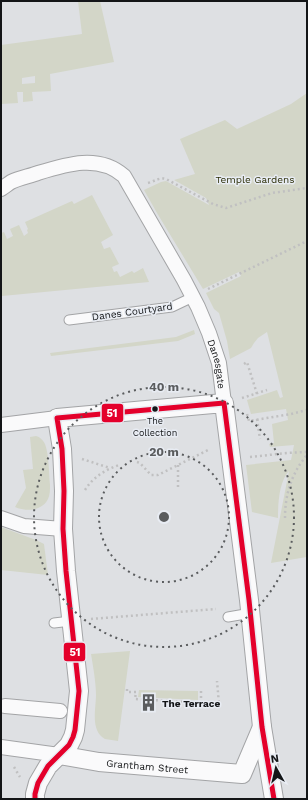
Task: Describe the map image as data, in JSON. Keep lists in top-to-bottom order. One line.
{"streets":{"street":["Danesgate","Grantham Street"],"lane":["Danes Courtyard"]},"crossings":[["Danes Courtyard","Danesgate"],["Danesgate","Grantham Street"]],"parks":["Temple Gardens"],"places":{"other":["The Collection"],"building":["The Terrace"]},"lines":["transit line 51"],"north":"top","rings":["40 m","20 m"]}
